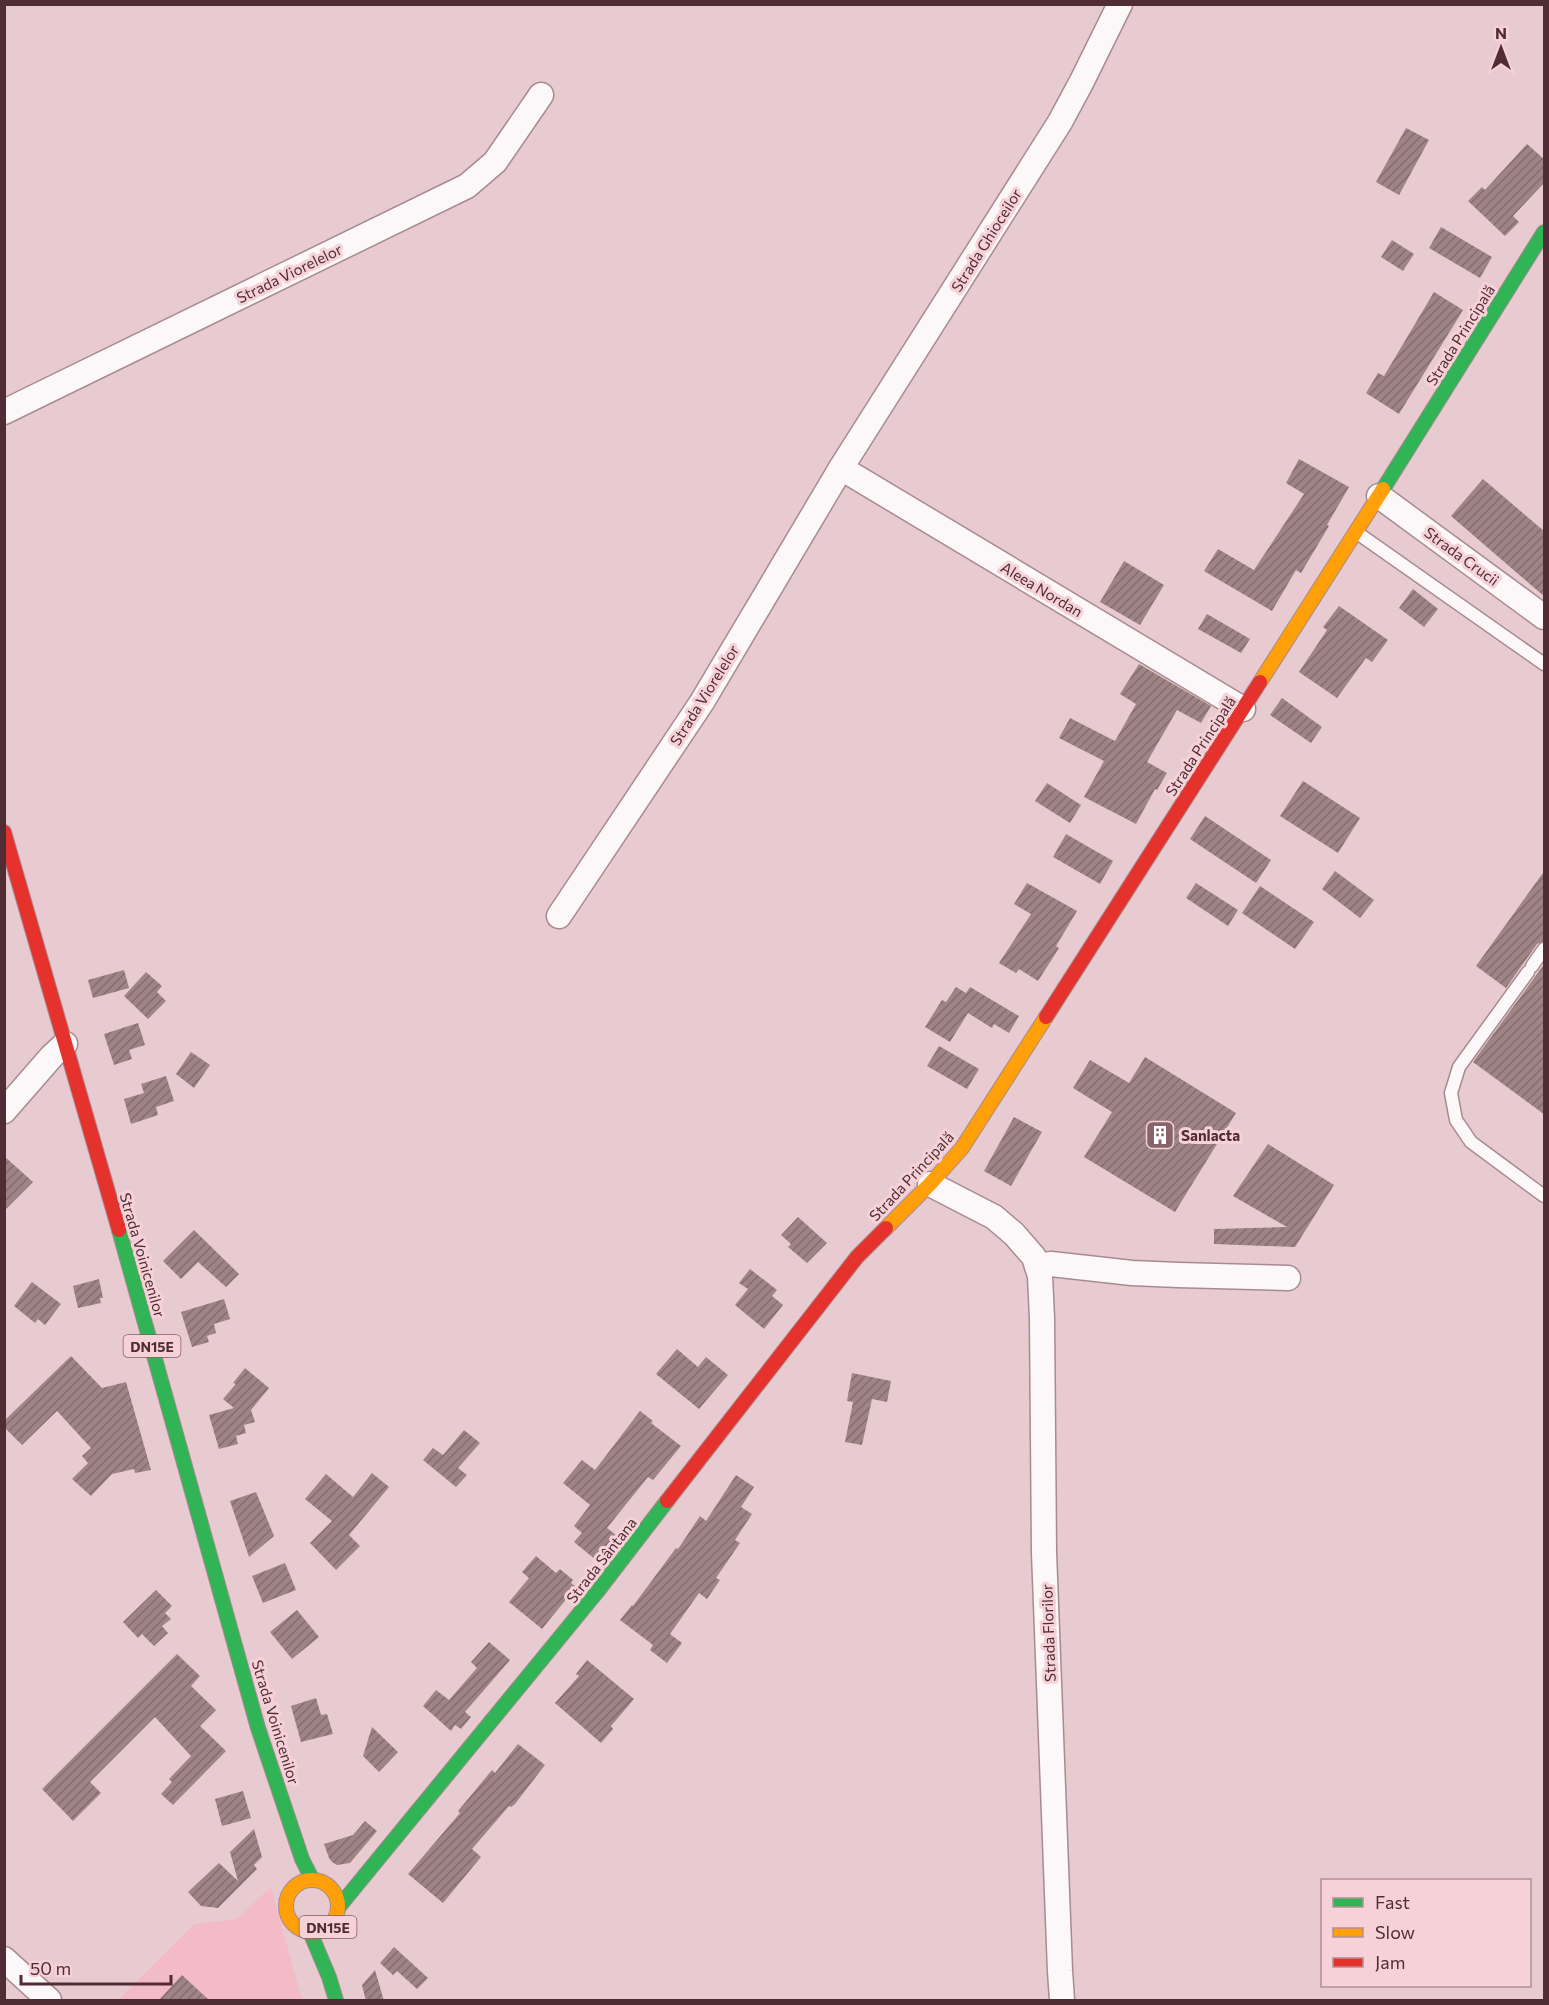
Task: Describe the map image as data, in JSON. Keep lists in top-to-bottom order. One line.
{"streets":{"street":["Strada Ghioceilor","Strada Viorelelor","Strada Principală","Strada Crucii","Aleea Nordan","Strada Voinicenilor","DN15E","Strada Sântana","Strada Florilor"]},"crossings":[["Strada Ghioceilor","Strada Viorelelor"],["Strada Ghioceilor","Aleea Nordan"],["Strada Viorelelor","Aleea Nordan"],["Strada Principală","Strada Crucii"],["Strada Principală","Aleea Nordan"],["Strada Principală","Strada Sântana"],["Strada Principală","Strada Florilor"],["Strada Voinicenilor","DN15E"],["Strada Voinicenilor","Strada Sântana"],["DN15E","Strada Sântana"]],"places":{"building":["Sanlacta"]},"legend":["Fast","Slow","Jam"],"scale_bar":"50 m","north":"top"}
